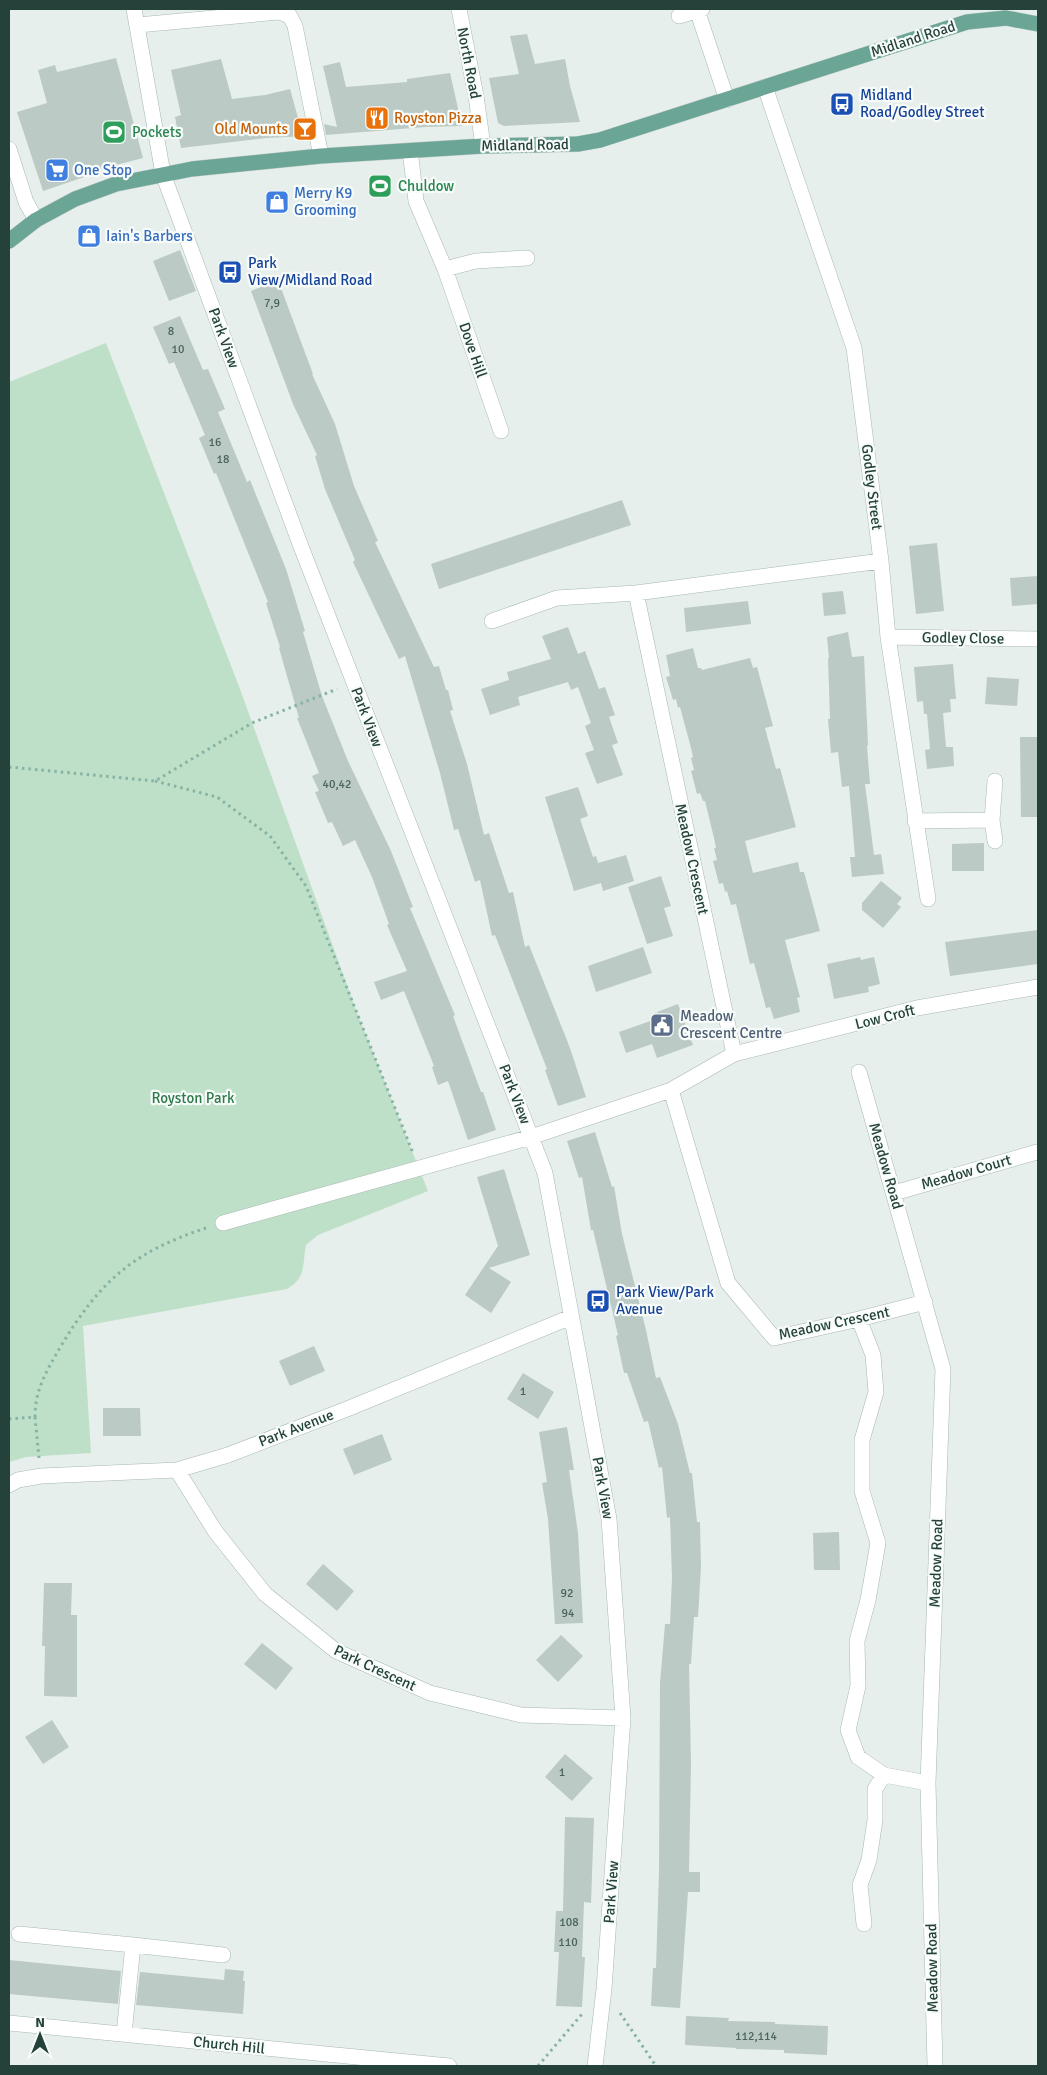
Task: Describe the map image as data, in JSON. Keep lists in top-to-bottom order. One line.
{"streets":{"main road":["Midland Road"],"street":["North Road","Park View","Dove Hill","Godley Street","Godley Close","Meadow Crescent","Low Croft","Meadow Road","Meadow Court","Park Avenue","Park Crescent","Church Hill"]},"crossings":[["Midland Road","North Road"],["Midland Road","Park View"],["Midland Road","Dove Hill"],["Midland Road","Godley Street"],["Park View","Park Avenue"],["Park View","Park Crescent"],["Godley Street","Godley Close"],["Meadow Crescent","Low Croft"],["Meadow Crescent","Meadow Road"],["Meadow Road","Meadow Court"],["Park Avenue","Park Crescent"]],"parks":["Royston Park"],"places":{"bus stop":["Midland Road/Godley Street","Park View/Midland Road","Park View/Park Avenue"],"restaurant":["Royston Pizza"],"bar":["Old Mounts"],"sports":["Pockets","Chuldow"],"supermarket":["One Stop"],"shop":["Merry K9 Grooming","Iain's Barbers"],"public building":["Meadow Crescent Centre"]},"house_numbers":["7,9","8","10","16","18","40,42","1","92","94","1","108","110","112,114"],"north":"top"}
